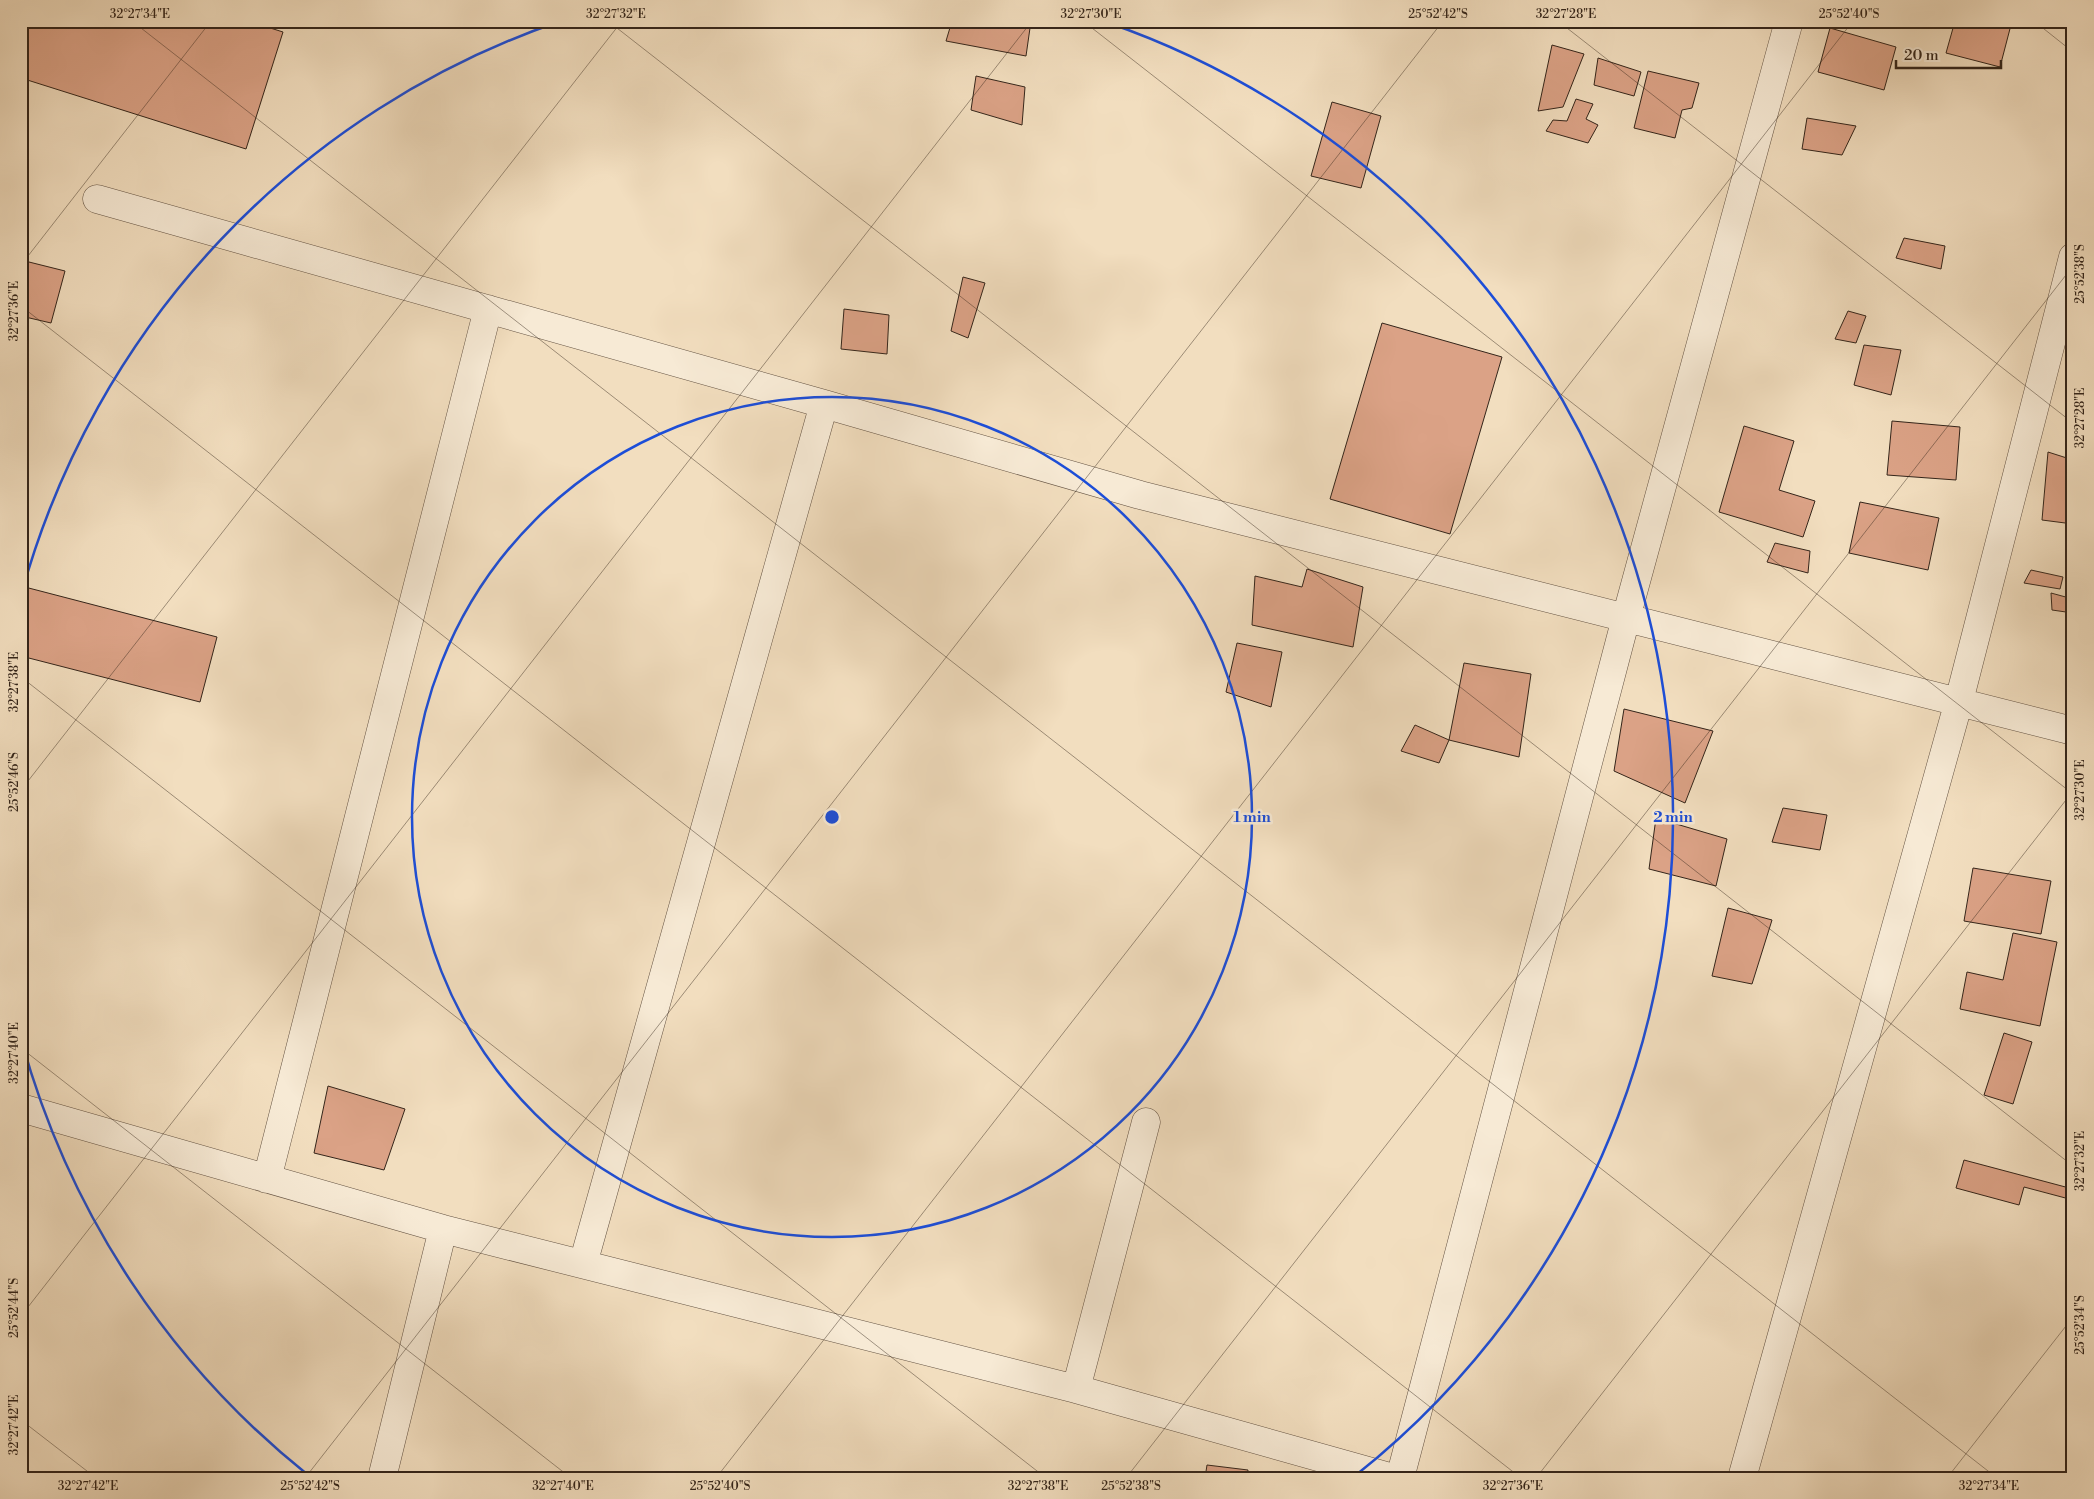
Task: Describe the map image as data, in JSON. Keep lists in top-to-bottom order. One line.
{"scale_bar":"20 m","coordinates":["32°27'34\"E","32°27'32\"E","32°27'30\"E","25°52'42\"S","32°27'28\"E","25°52'40\"S","25°52'38\"S","32°27'36\"E","32°27'38\"E","25°52'46\"S","32°27'40\"E","25°52'44\"S","25°52'34\"S","32°27'42\"E"],"rings":["1 min","2 min"]}
